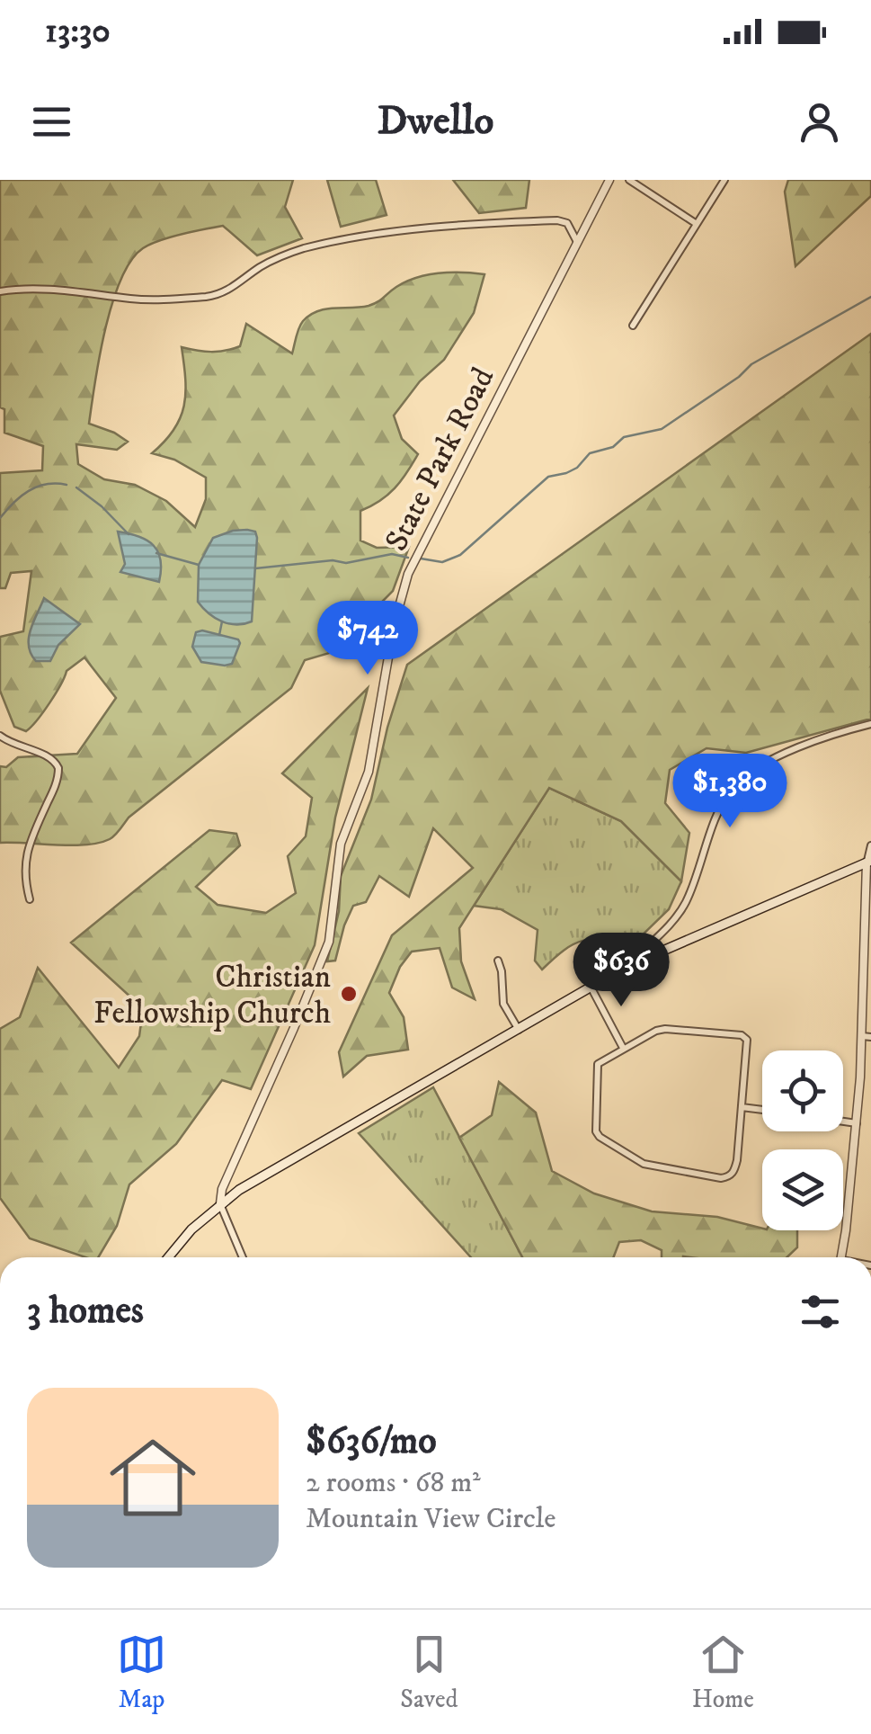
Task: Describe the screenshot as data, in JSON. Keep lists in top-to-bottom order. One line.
{"streets":{"main road":["State Park Road"]},"places":["Christian Fellowship Church"],"page":{"status":"13:30","header":"Dwello","price":["$742","$1,380","$636"],"heading":"3 homes","list":[{"name":"$636/mo","note":"2 rooms · 68 m² · Mountain View Circle"}],"tabs":["Map","Saved","Home"]}}
